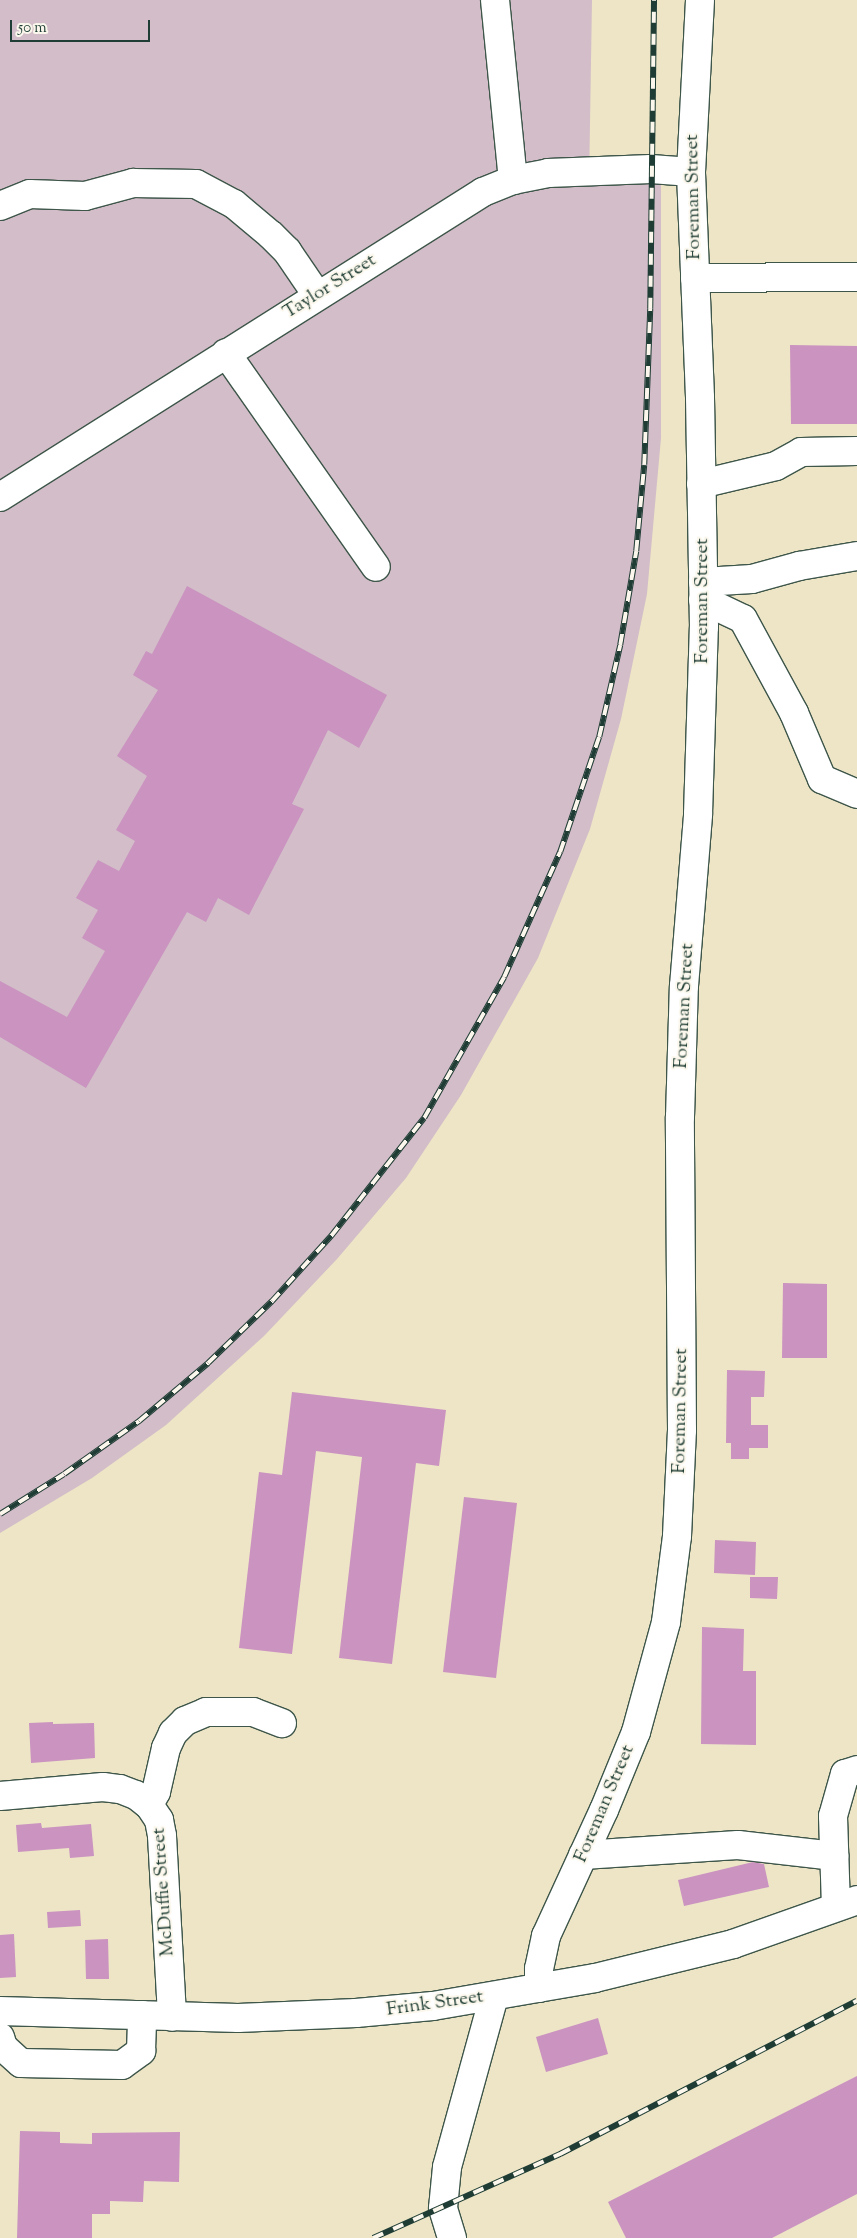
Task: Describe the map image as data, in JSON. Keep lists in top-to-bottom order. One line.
{"streets":{"street":["Foreman Street","Taylor Street","McDuffie Street","Frink Street"]},"crossings":[["Foreman Street","Taylor Street"],["Foreman Street","Frink Street"],["McDuffie Street","Frink Street"]],"scale_bar":"50 m"}
